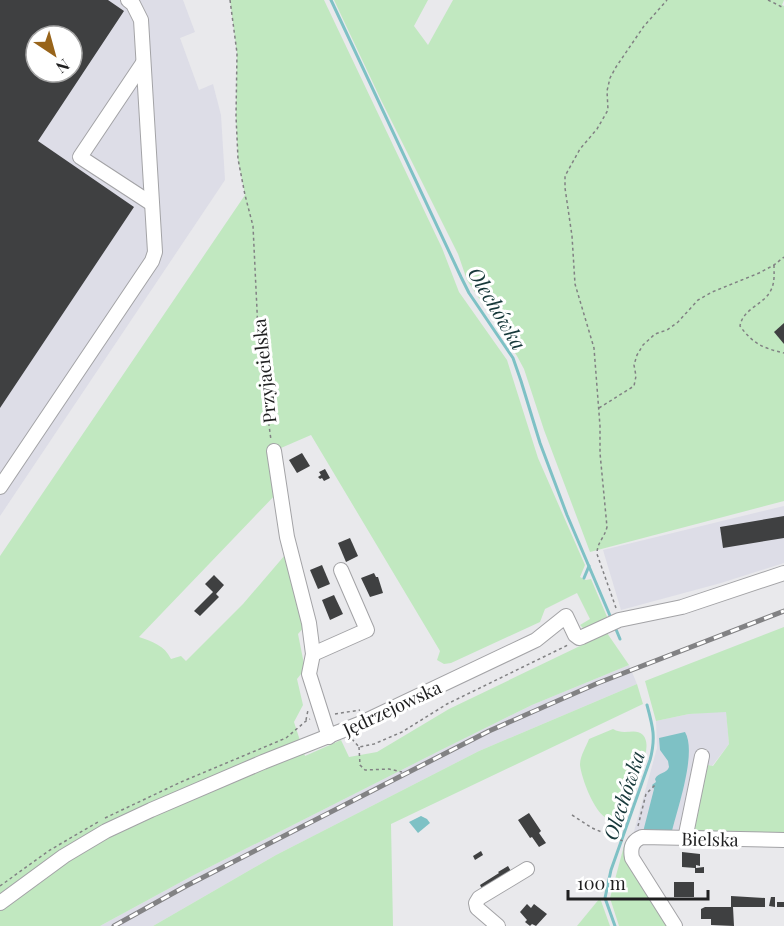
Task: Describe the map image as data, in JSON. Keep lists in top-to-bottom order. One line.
{"streets":{"street":["Jędrzejowska","Bielska"],"path":["Przyjacielska"]},"water":["Olechówka"],"scale_bar":"100 m","north":"bottom right"}
